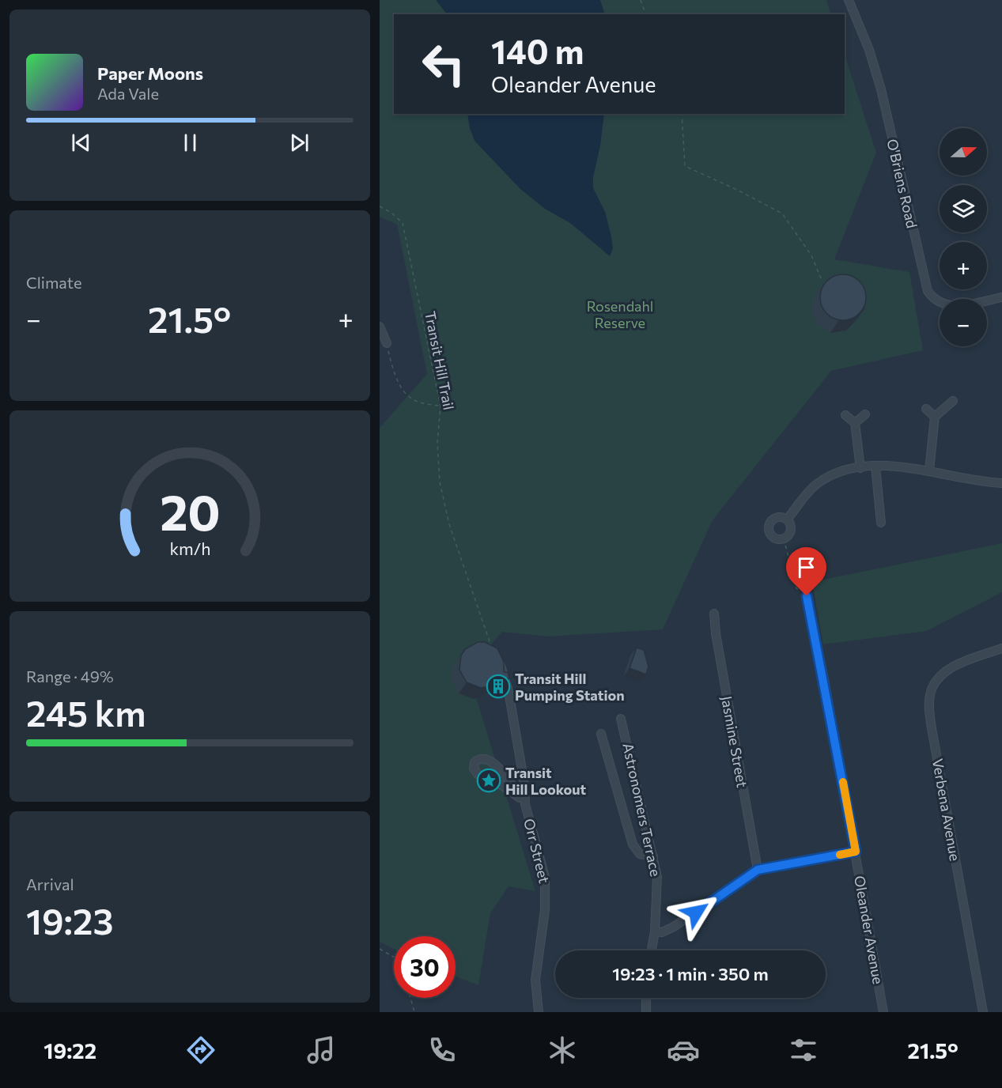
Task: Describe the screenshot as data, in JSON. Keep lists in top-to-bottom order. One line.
{"streets":{"street":["O'Briens Road","Jasmine Street","Astronomers Terrace","Verbena Avenue","Orr Street","Oleander Avenue"],"path":["Transit Hill Trail"]},"parks":["Rosendahl Reserve"],"places":{"building":["Transit Hill Pumping Station"],"place":["Transit Hill Lookout"]},"north":"right","page":{"turn":["140 m","Oleander Avenue"],"song":["Paper Moons","Ada Vale"],"map_buttons":["+","−"],"tile":["Climate",["Range · 49%","245 km"],["Arrival","19:23"]],"heat":["−","21.5°","+"],"limit":"30","trip":"19:23 · 1 min · 350 m","tabs":["19:22","21.5°"],"gauge":["20","km/h"]}}
